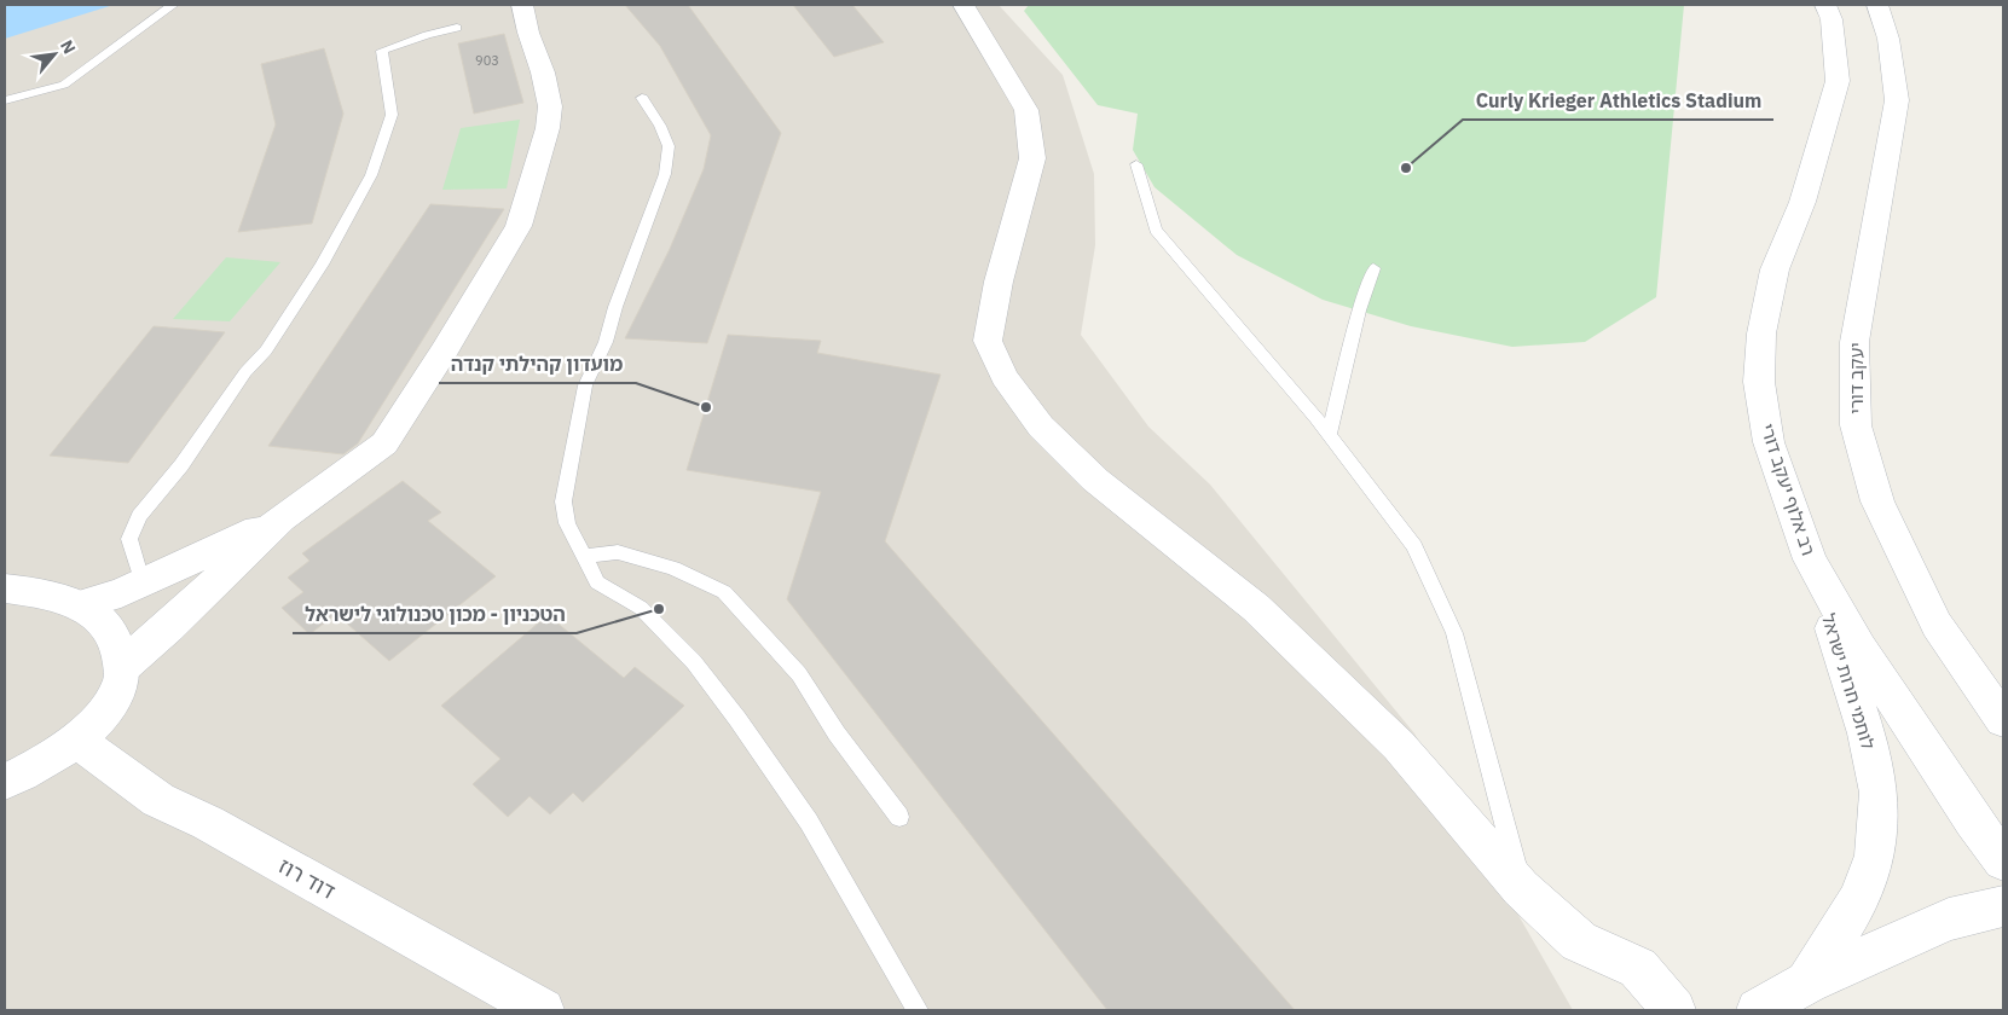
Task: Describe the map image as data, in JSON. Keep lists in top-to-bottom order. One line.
{"streets":{"street":["יעקב דורי","רב אלוף יעקב דורי","לוחמי חרות ישראל","דוד רוז"]},"crossings":[["רב אלוף יעקב דורי","לוחמי חרות ישראל"]],"places":["Curly Krieger Athletics Stadium","מועדון קהילתי קנדה","הטכניון - מכון טכנולוגי לישראל"],"house_numbers":["903"],"north":"top right"}
